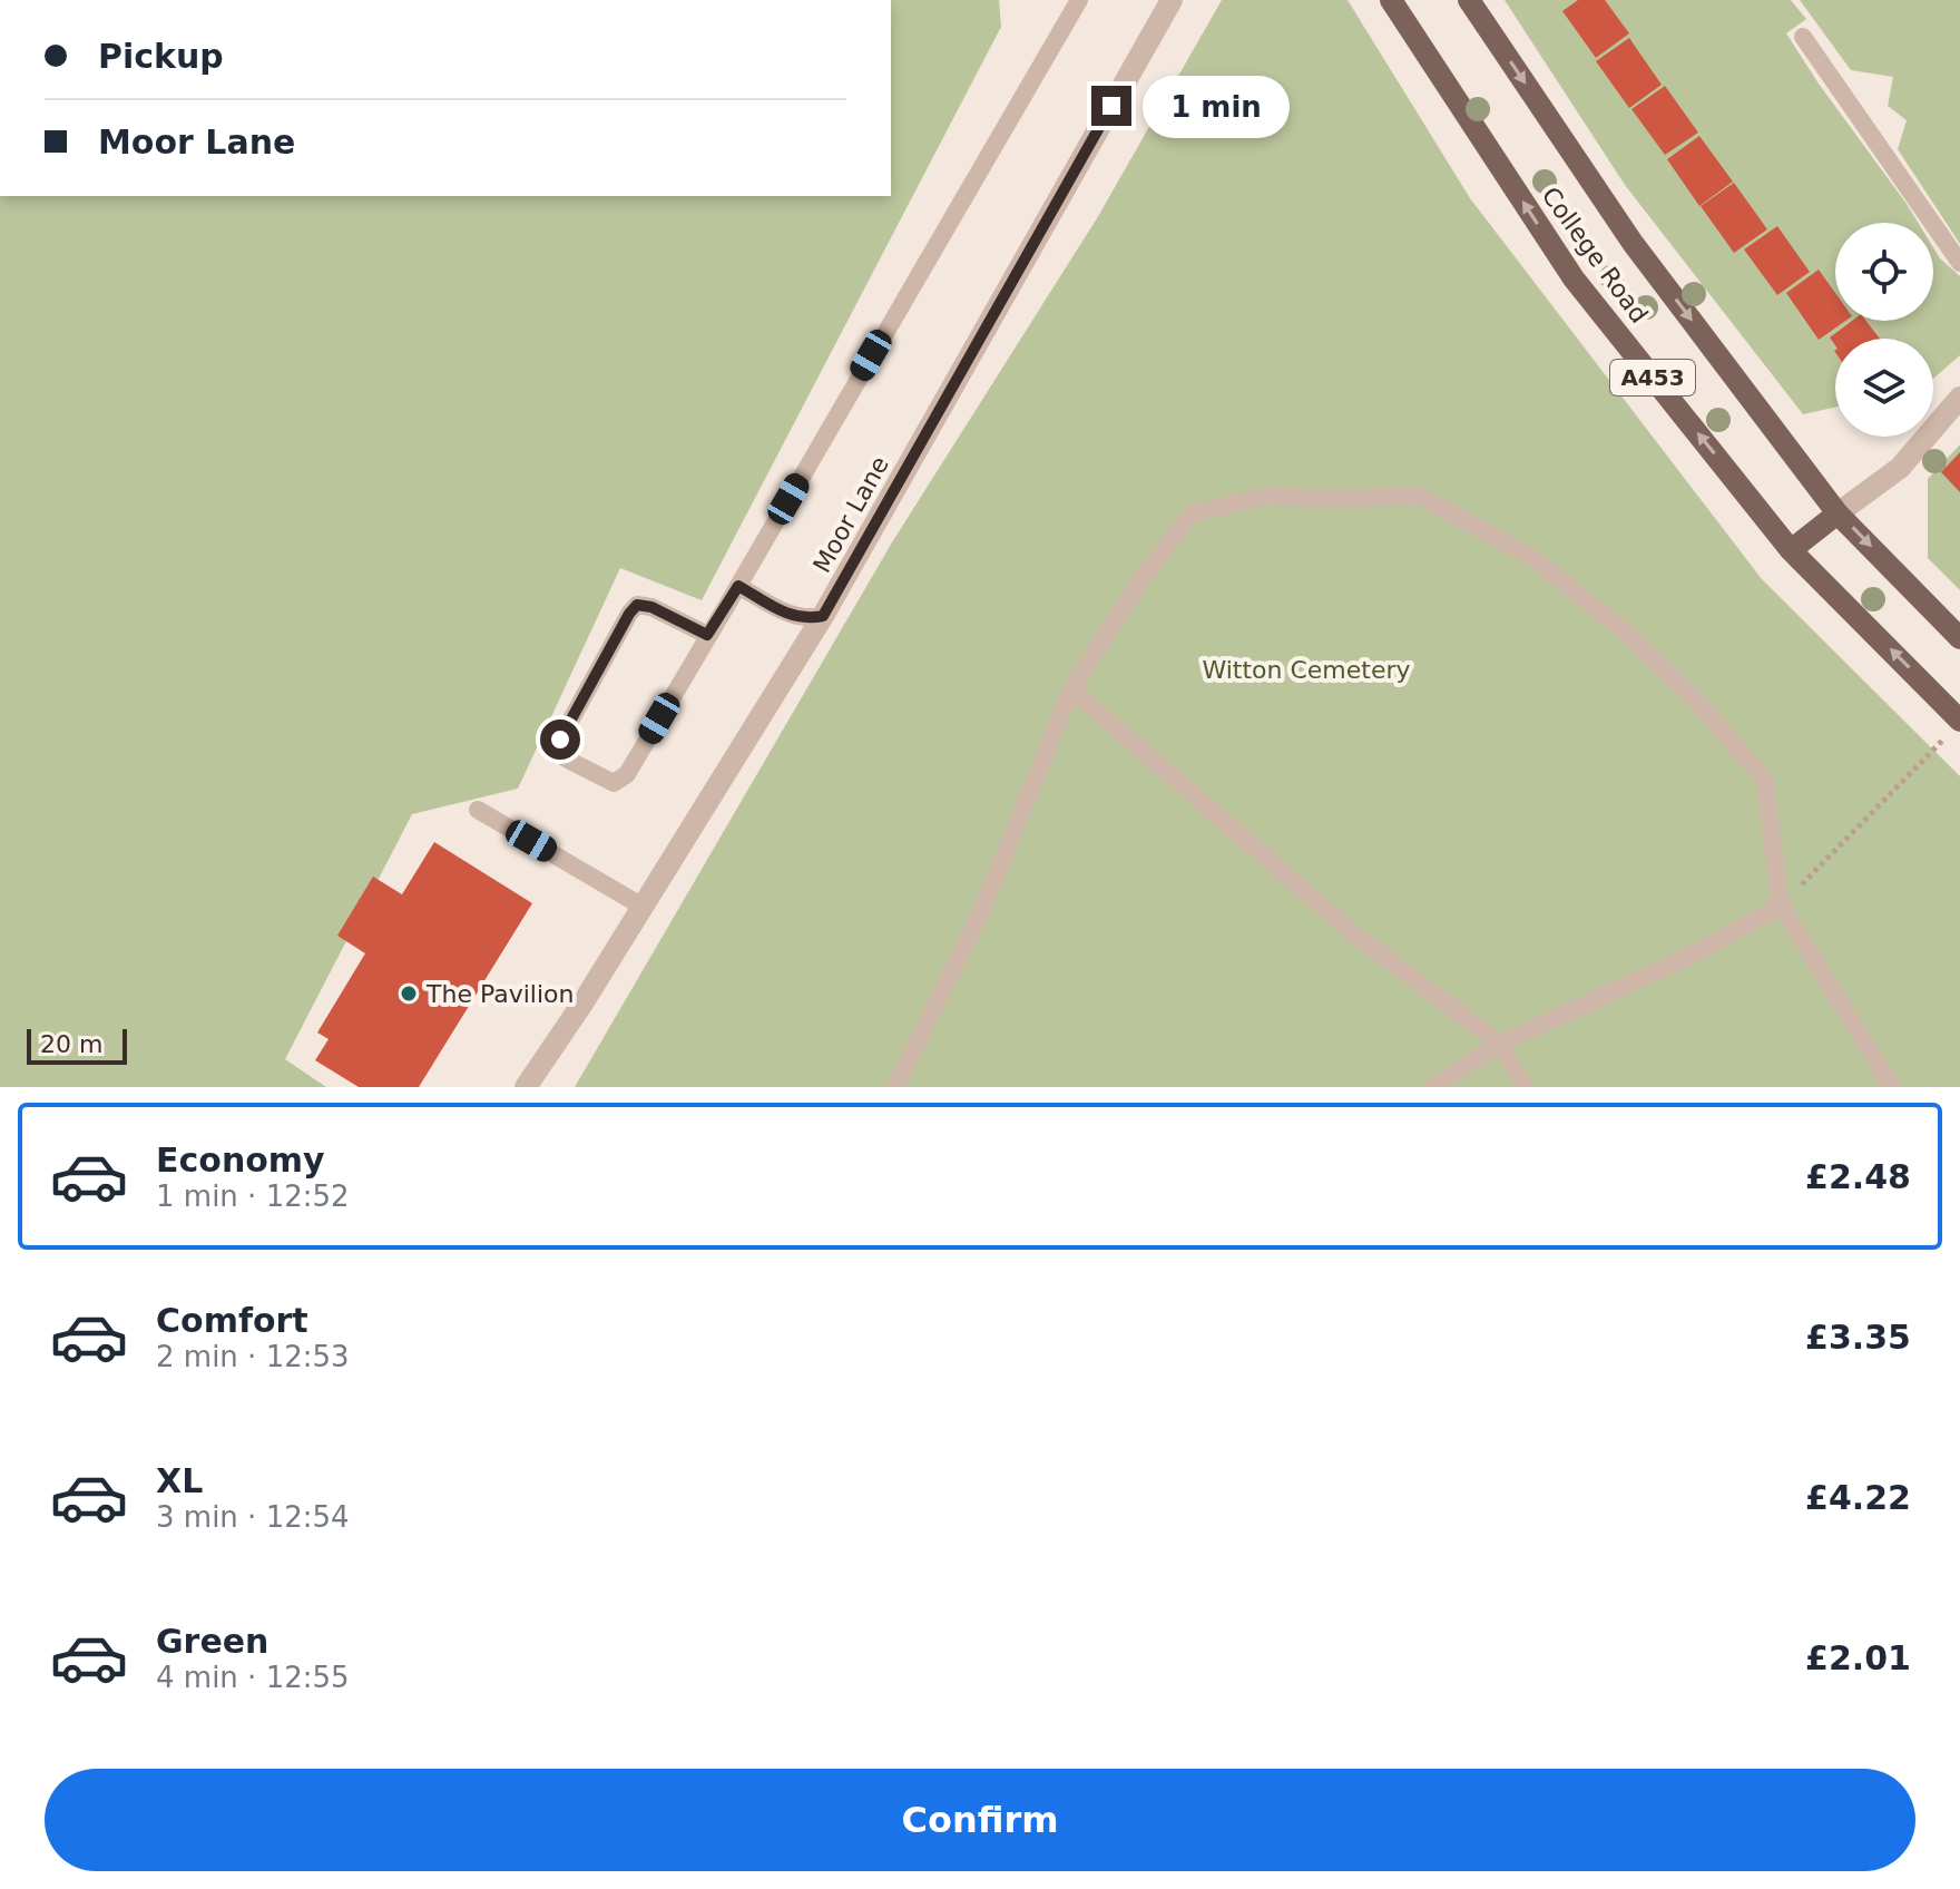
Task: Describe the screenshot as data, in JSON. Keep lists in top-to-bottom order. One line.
{"streets":{"main road":["College Road","A453"],"street":["Moor Lane"]},"parks":["Witton Cemetery"],"places":["The Pavilion"],"scale_bar":"20 m","page":{"banner":["Pickup","Moor Lane"],"bubble":"1 min","scale":"20 m","list":[{"name":"Economy","note":"1 min · 12:52","value":"£2.48"},{"name":"Comfort","note":"2 min · 12:53","value":"£3.35"},{"name":"XL","note":"3 min · 12:54","value":"£4.22"},{"name":"Green","note":"4 min · 12:55","value":"£2.01"}],"buttons":"Confirm"}}
